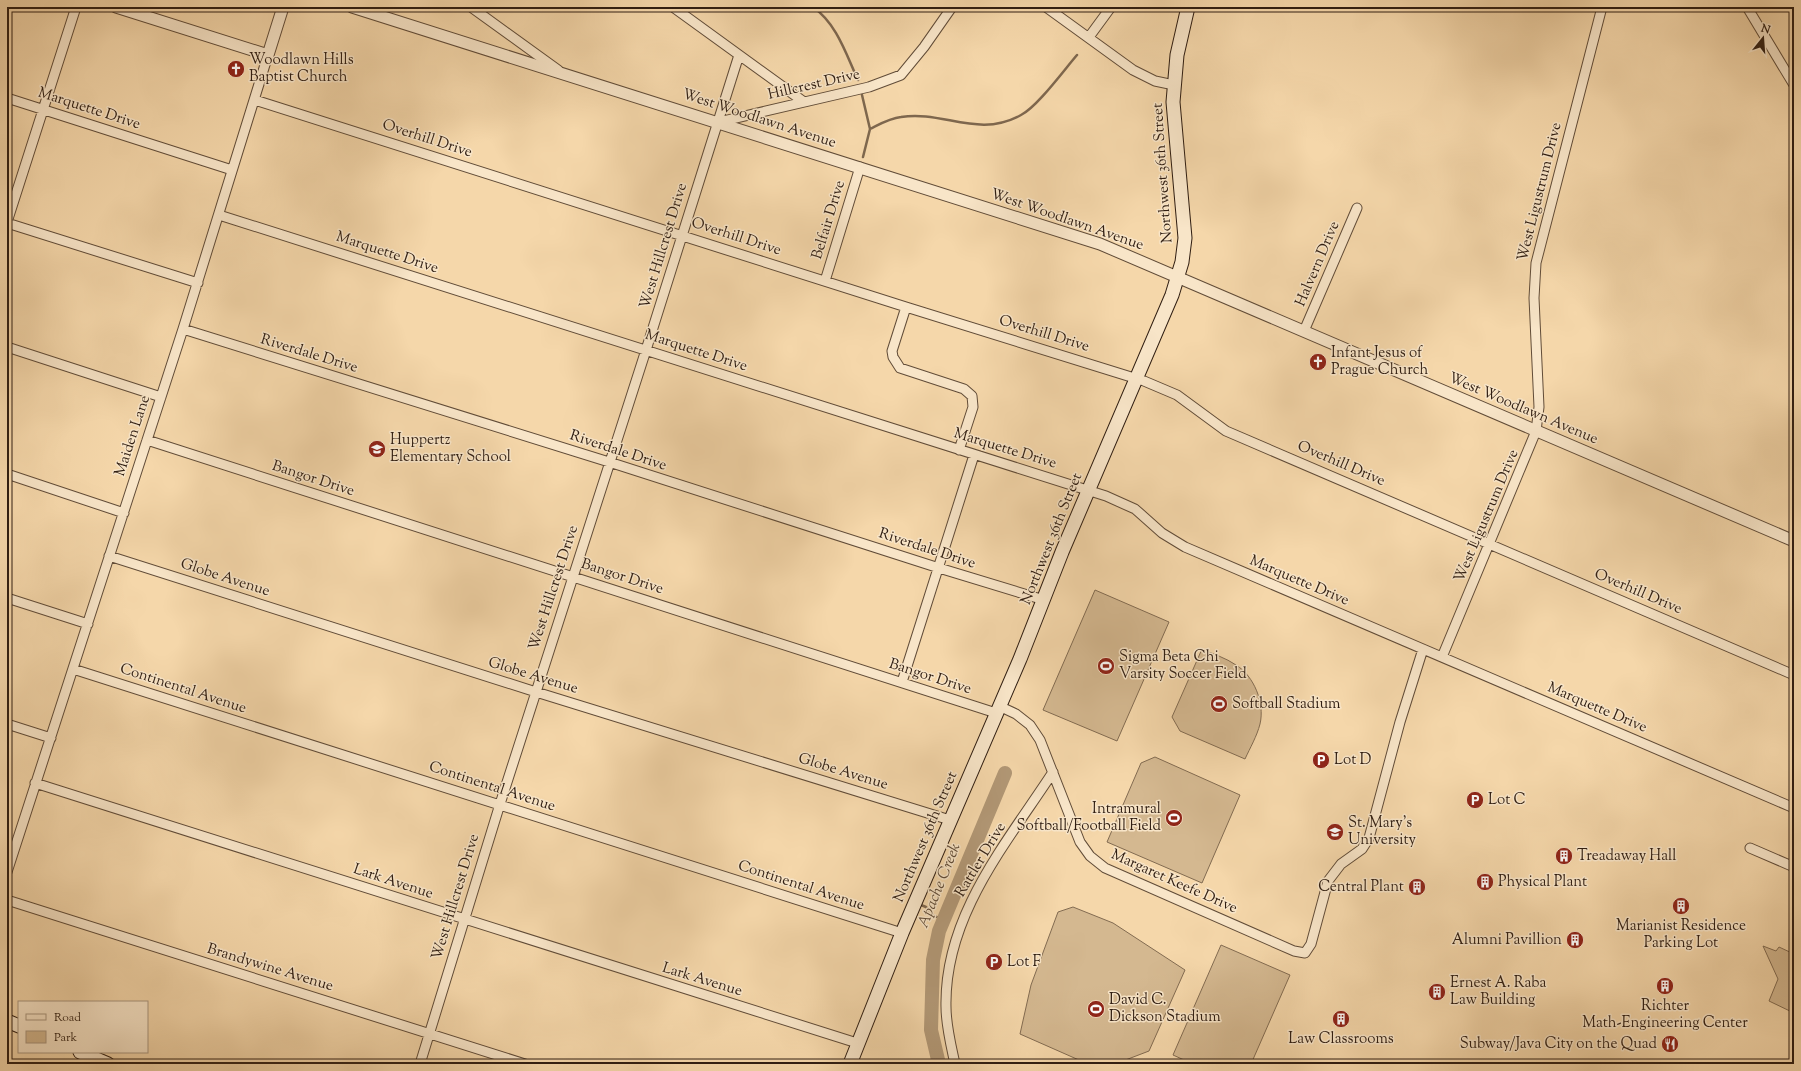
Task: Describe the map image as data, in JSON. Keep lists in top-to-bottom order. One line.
{"streets":{"main road":["Northwest 36th Street"],"street":["Hillcrest Drive","Marquette Drive","West Woodlawn Avenue","Overhill Drive","West Ligustrum Drive","Belfair Drive","West Hillcrest Drive","Halvern Drive","Riverdale Drive","Maiden Lane","Bangor Drive","Globe Avenue","Continental Avenue","Rattler Drive","Lark Avenue","Margaret Keefe Drive","Brandywine Avenue"]},"crossings":[["Hillcrest Drive","West Woodlawn Avenue"],["Hillcrest Drive","West Hillcrest Drive"],["Marquette Drive","Northwest 36th Street"],["Marquette Drive","West Ligustrum Drive"],["Marquette Drive","West Hillcrest Drive"],["Marquette Drive","Maiden Lane"],["Marquette Drive","Margaret Keefe Drive"],["West Woodlawn Avenue","Northwest 36th Street"],["West Woodlawn Avenue","West Ligustrum Drive"],["West Woodlawn Avenue","Belfair Drive"],["West Woodlawn Avenue","West Hillcrest Drive"],["West Woodlawn Avenue","Halvern Drive"],["Overhill Drive","Northwest 36th Street"],["Overhill Drive","West Ligustrum Drive"],["Overhill Drive","Belfair Drive"],["Overhill Drive","West Hillcrest Drive"],["Overhill Drive","Maiden Lane"],["Northwest 36th Street","Riverdale Drive"],["Northwest 36th Street","Bangor Drive"],["Northwest 36th Street","Globe Avenue"],["Northwest 36th Street","Continental Avenue"],["Northwest 36th Street","Lark Avenue"],["Northwest 36th Street","Margaret Keefe Drive"],["West Hillcrest Drive","Riverdale Drive"],["West Hillcrest Drive","Bangor Drive"],["West Hillcrest Drive","Globe Avenue"],["West Hillcrest Drive","Continental Avenue"],["West Hillcrest Drive","Lark Avenue"],["West Hillcrest Drive","Brandywine Avenue"],["Riverdale Drive","Maiden Lane"],["Maiden Lane","Bangor Drive"],["Maiden Lane","Globe Avenue"],["Maiden Lane","Continental Avenue"],["Maiden Lane","Lark Avenue"],["Bangor Drive","Margaret Keefe Drive"],["Rattler Drive","Margaret Keefe Drive"]],"water":["Apache Creek"],"places":{"church":["Woodlawn Hills Baptist Church","Infant Jesus of Prague Church"],"school or university":["Huppertz Elementary School","St. Mary's University"],"sports":["Sigma Beta Chi Varsity Soccer Field","Softball Stadium","Intramural Softball/Football Field","David C. Dickson Stadium"],"parking":["Lot D","Lot C","Lot F"],"building":["Treadaway Hall","Physical Plant","Central Plant","Marianist Residence Parking Lot","Alumni Pavillion","Richter Math-Engineering Center","Ernest A. Raba Law Building","Law Classrooms"],"restaurant":["Subway/Java City on the Quad"]},"legend":["Road","Park"],"north":"top"}
